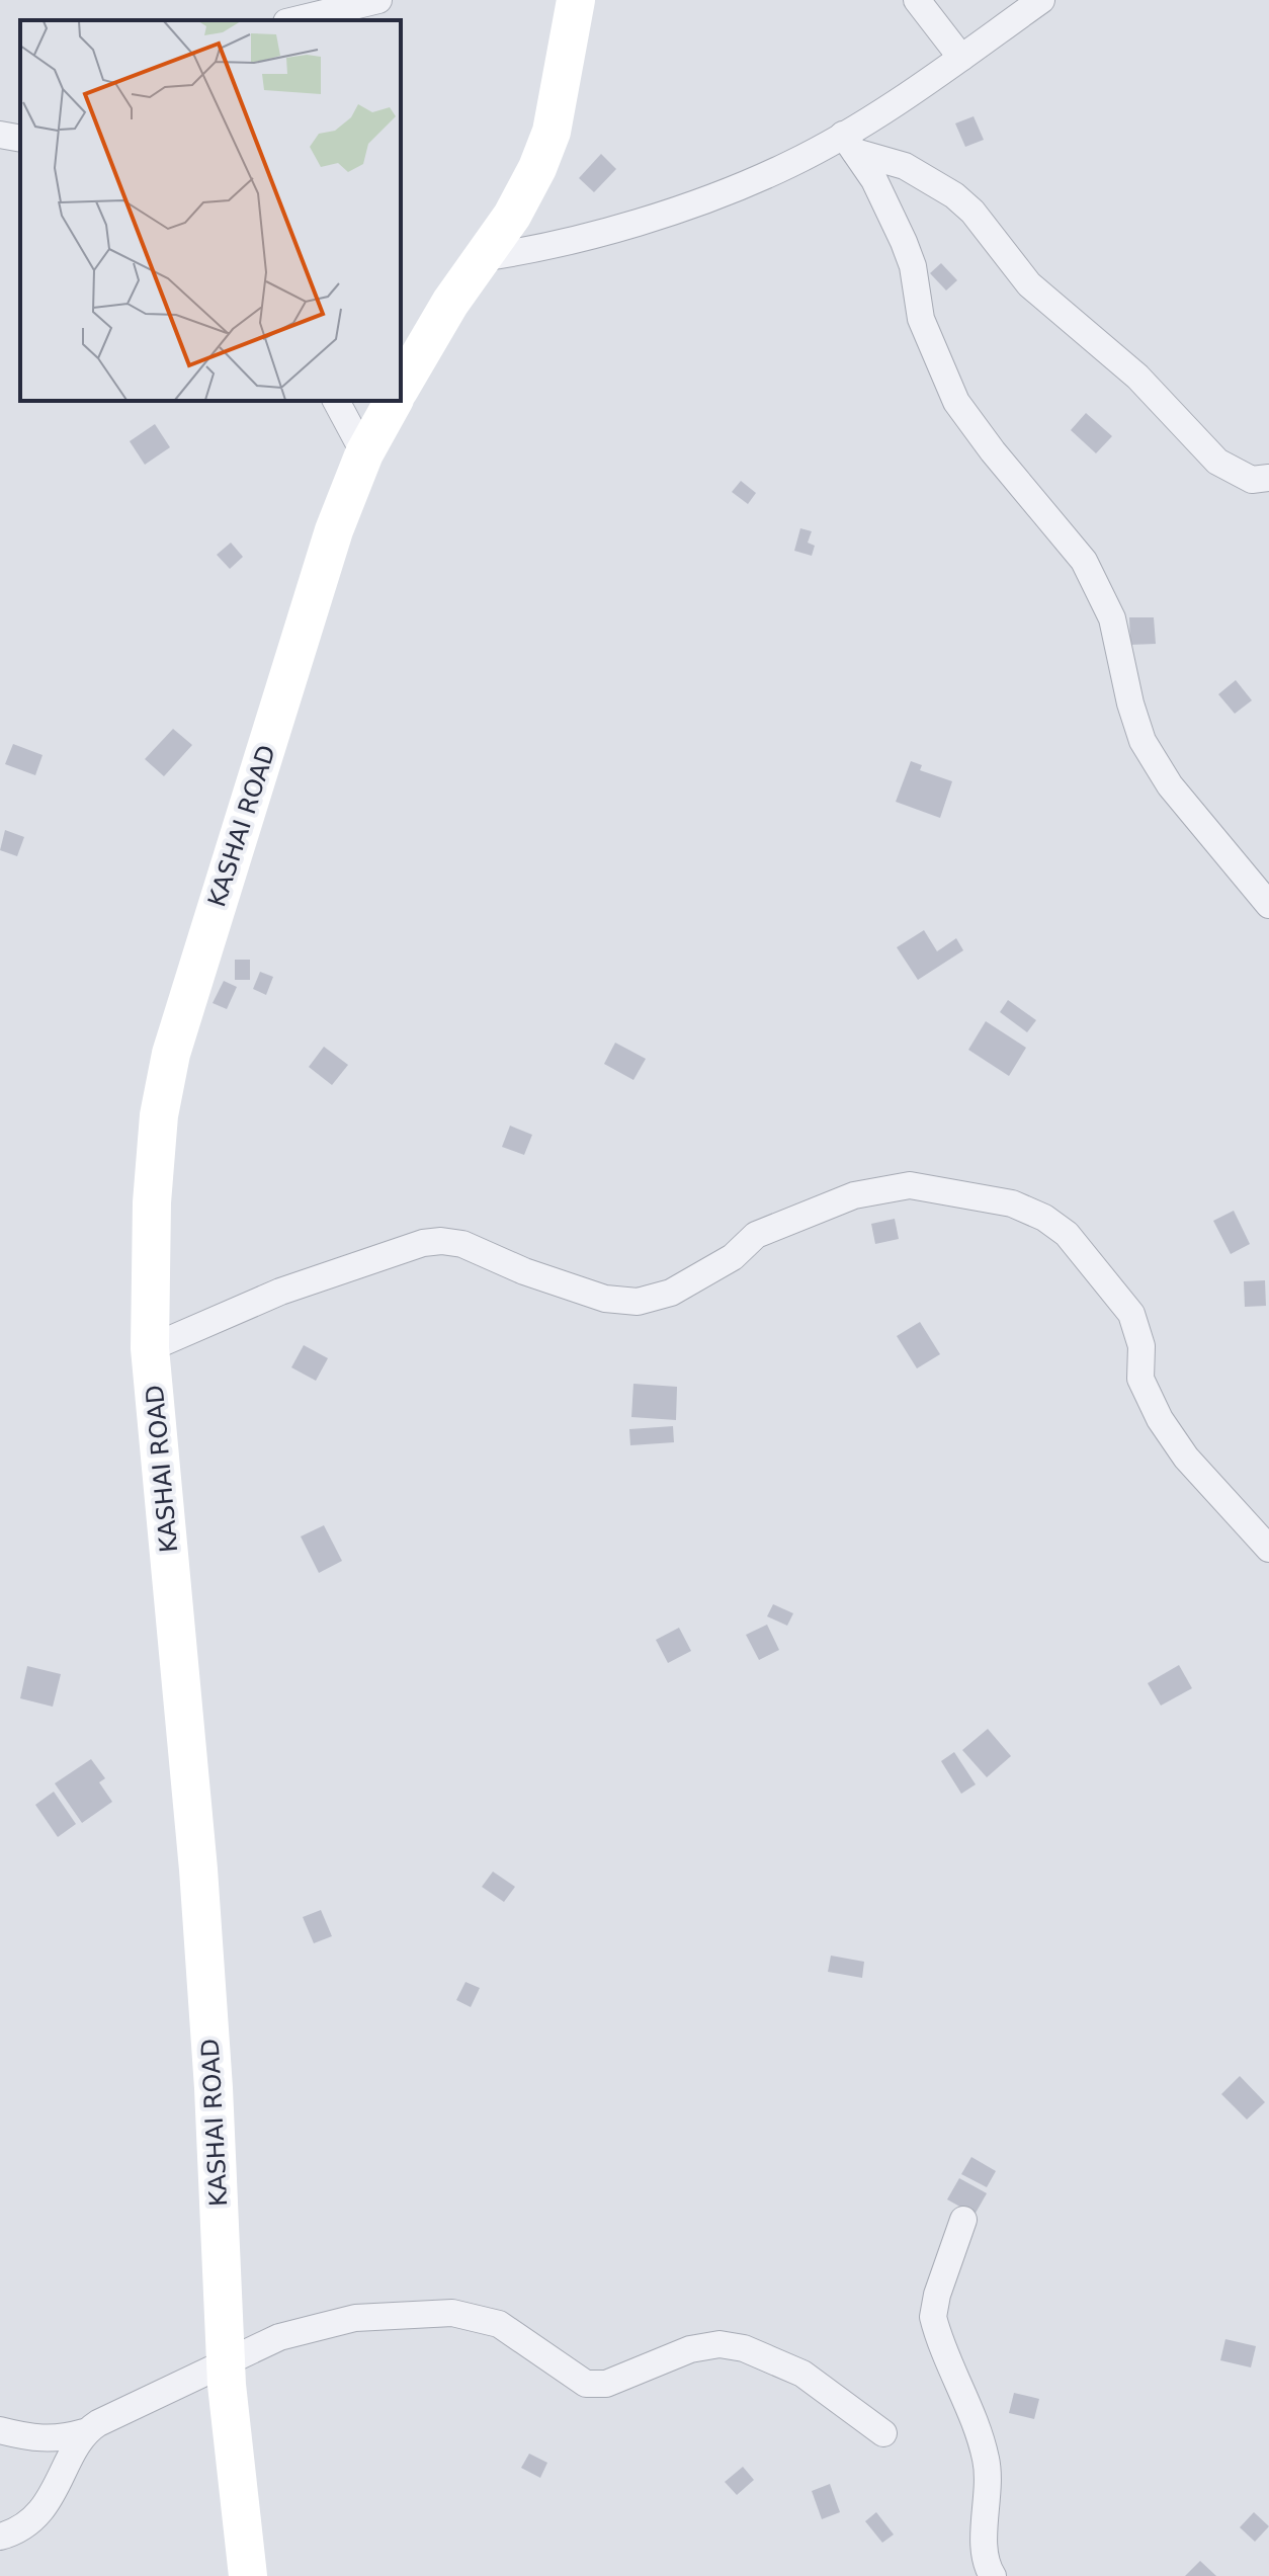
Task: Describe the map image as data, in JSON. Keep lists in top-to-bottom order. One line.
{"streets":{"street":["KASHAI ROAD"]}}
